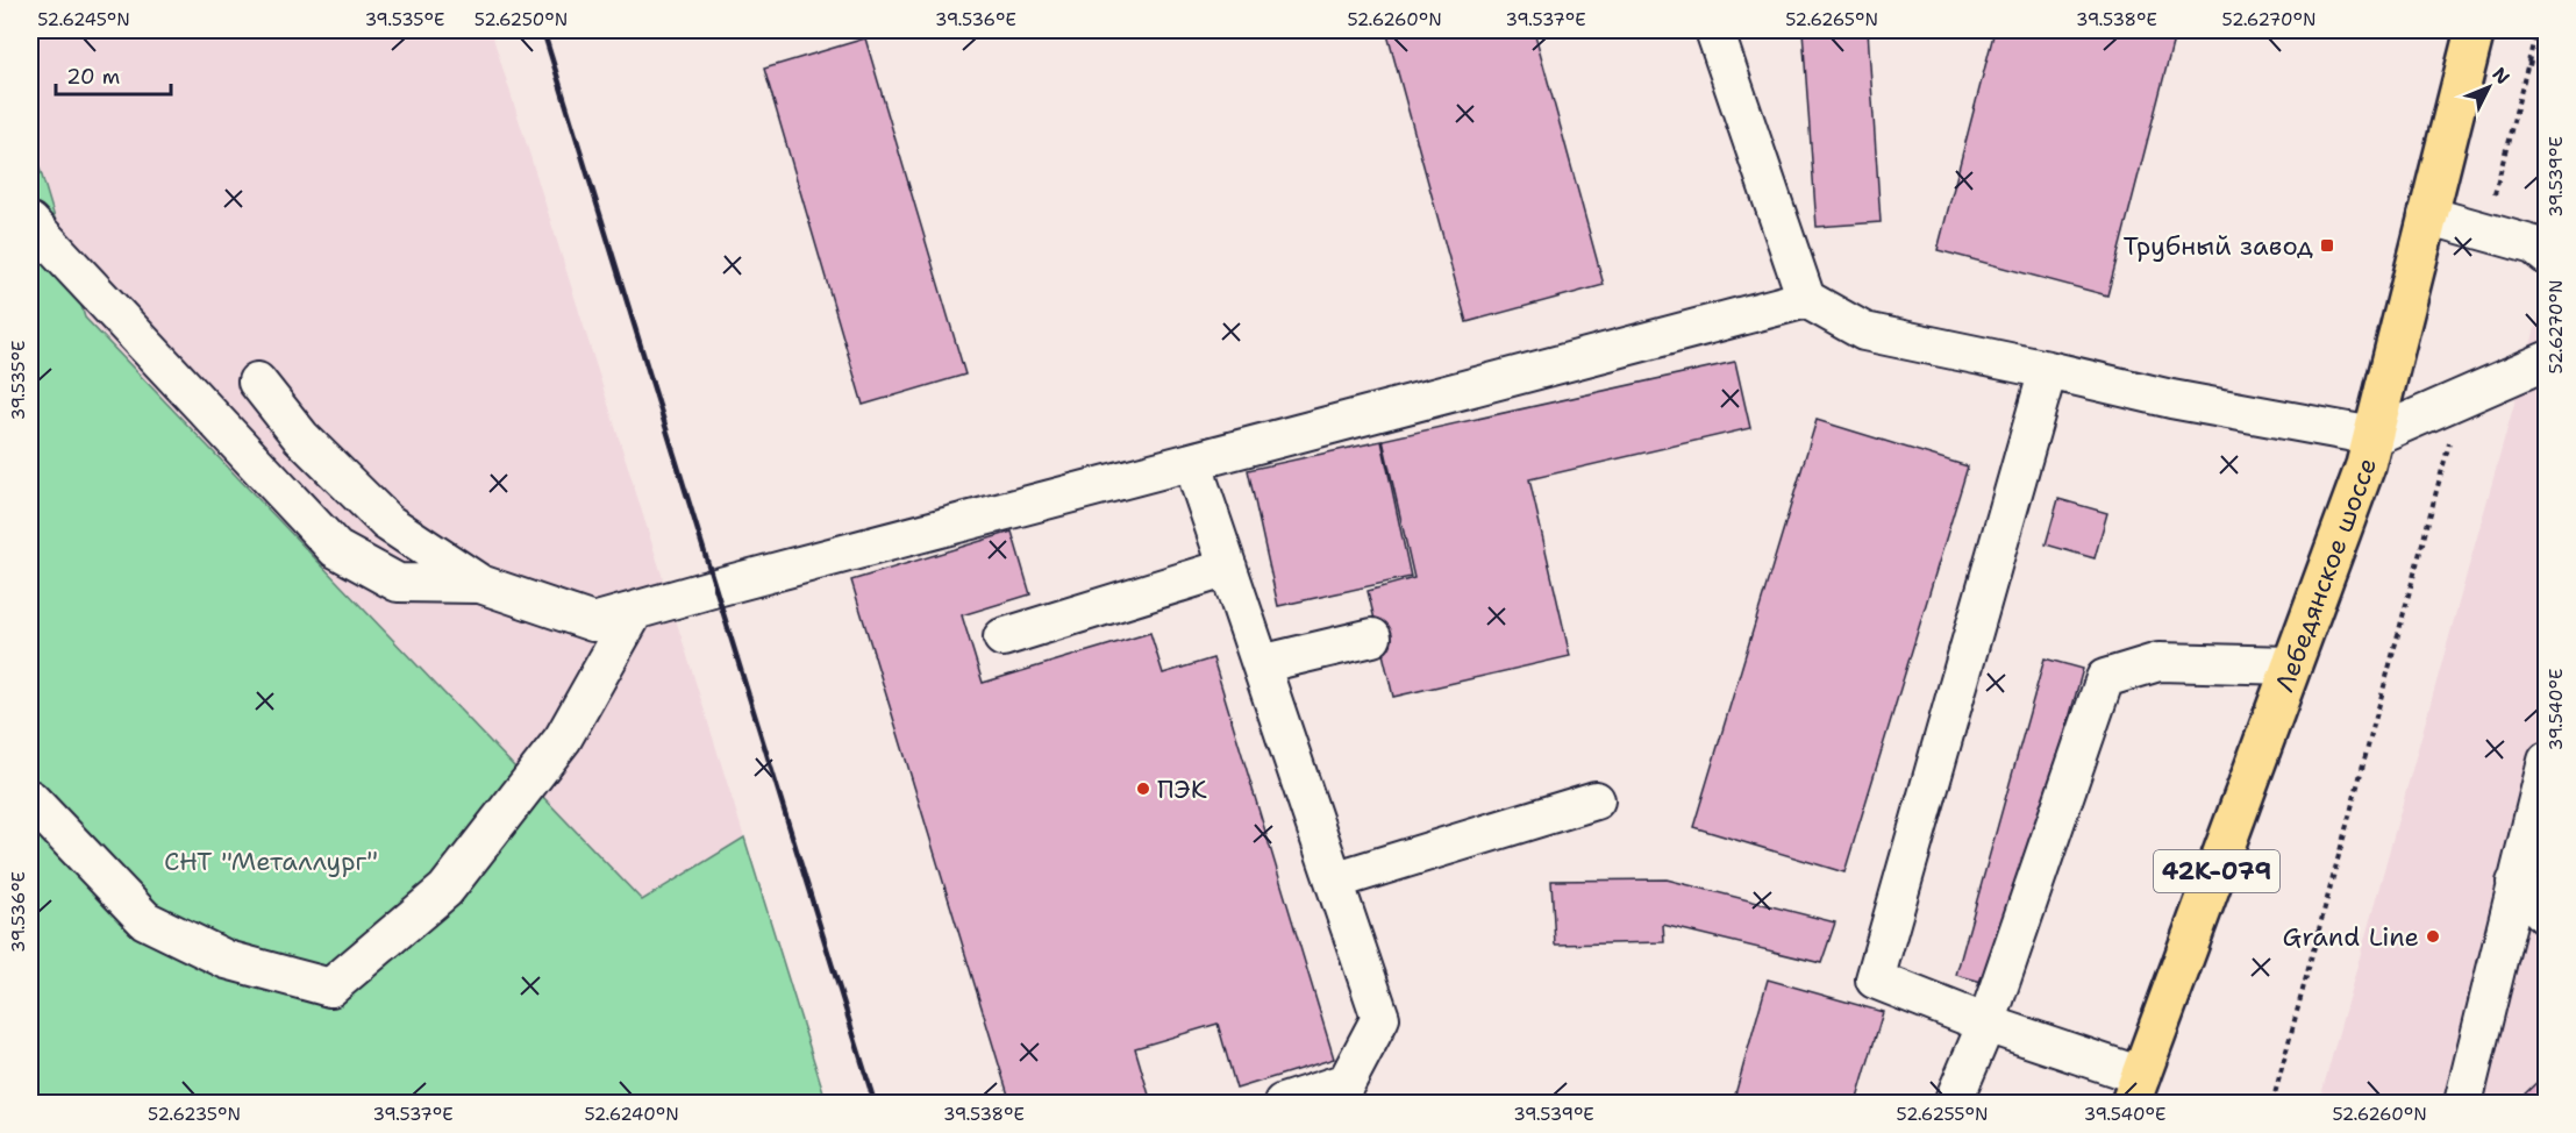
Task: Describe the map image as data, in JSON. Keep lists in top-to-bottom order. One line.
{"streets":{"main road":["Лебедянское шоссе","42К-079"]},"parks":["СНТ \"Металлург\""],"places":{"transit":["Трубный завод"],"other":["ПЭК","Grand Line"]},"scale_bar":"20 m","north":"top right","coordinates":["52.6245°N","39.535°E","52.6250°N","39.536°E","52.6260°N","39.537°E","52.6265°N","39.538°E","52.6270°N","39.539°E","39.540°E","52.6235°N","52.6240°N","52.6255°N"]}
